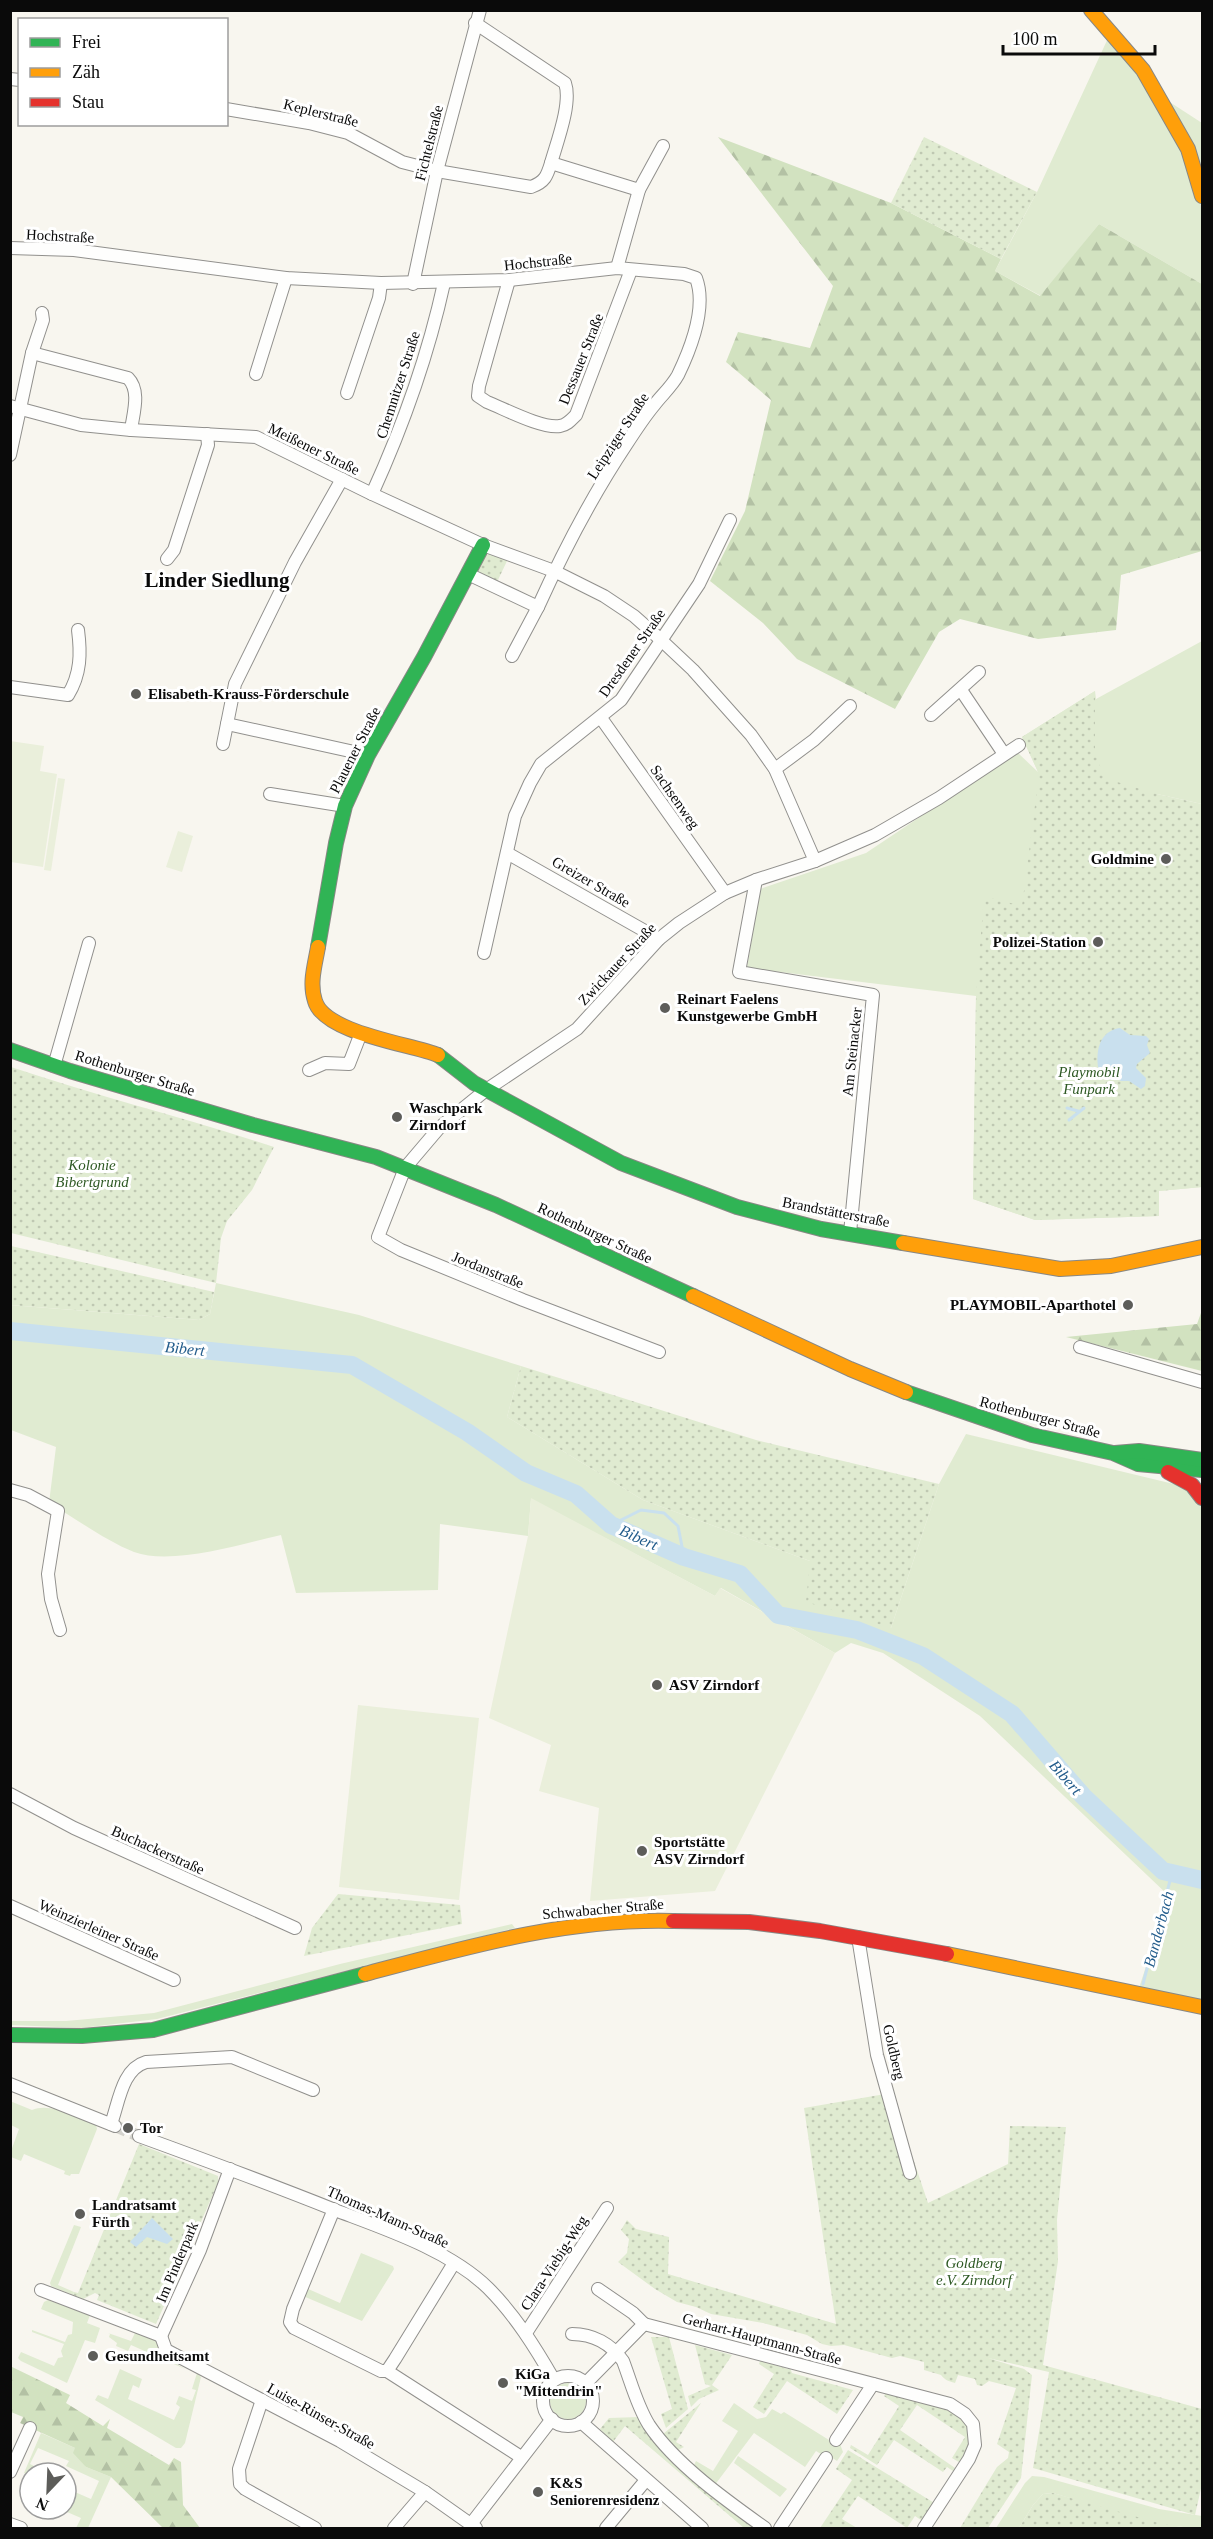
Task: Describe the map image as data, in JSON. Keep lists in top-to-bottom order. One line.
{"streets":{"street":["Keplerstraße","Fichtelstraße","Hochstraße","Dessauer Straße","Chemnitzer Straße","Leipziger Straße","Meißener Straße","Dresdener Straße","Plauener Straße","Sachsenweg","Greizer Straße","Zwickauer Straße","Am Steinacker","Rothenburger Straße","Brandstätterstraße","Jordanstraße","Buchackerstraße","Schwabacher Straße","Weinzierleiner Straße","Goldberg","Thomas-Mann-Straße","Im Pinderpark","Clara-Viebig-Weg","Gerhart-Hauptmann-Straße","Luise-Rinser-Straße"]},"crossings":[["Keplerstraße","Fichtelstraße"],["Fichtelstraße","Hochstraße"],["Hochstraße","Dessauer Straße"],["Hochstraße","Chemnitzer Straße"],["Hochstraße","Leipziger Straße"],["Chemnitzer Straße","Meißener Straße"],["Leipziger Straße","Meißener Straße"],["Meißener Straße","Dresdener Straße"],["Meißener Straße","Plauener Straße"],["Meißener Straße","Zwickauer Straße"],["Dresdener Straße","Sachsenweg"],["Dresdener Straße","Greizer Straße"],["Plauener Straße","Zwickauer Straße"],["Plauener Straße","Brandstätterstraße"],["Sachsenweg","Zwickauer Straße"],["Greizer Straße","Zwickauer Straße"],["Zwickauer Straße","Am Steinacker"],["Zwickauer Straße","Rothenburger Straße"],["Zwickauer Straße","Brandstätterstraße"],["Zwickauer Straße","Jordanstraße"],["Am Steinacker","Brandstätterstraße"],["Rothenburger Straße","Jordanstraße"],["Schwabacher Straße","Goldberg"],["Thomas-Mann-Straße","Im Pinderpark"],["Thomas-Mann-Straße","Clara-Viebig-Weg"],["Thomas-Mann-Straße","Luise-Rinser-Straße"],["Im Pinderpark","Luise-Rinser-Straße"]],"districts":["Linder Siedlung"],"water":["Bibert","Banderbach"],"parks":["Playmobil Funpark","Kolonie Bibertgrund","Goldberg e.V. Zirndorf"],"places":["Elisabeth-Krauss-Förderschule","Goldmine","Polizei-Station","Reinart Faelens Kunstgewerbe GmbH","Waschpark Zirndorf","PLAYMOBIL-Aparthotel","ASV Zirndorf","Sportstätte ASV Zirndorf","Tor","Landratsamt Fürth","Gesundheitsamt","KiGa \"Mittendrin\"","K&S Seniorenresidenz"],"legend":["Frei","Zäh","Stau"],"scale_bar":"100 m","north":"bottom left"}
